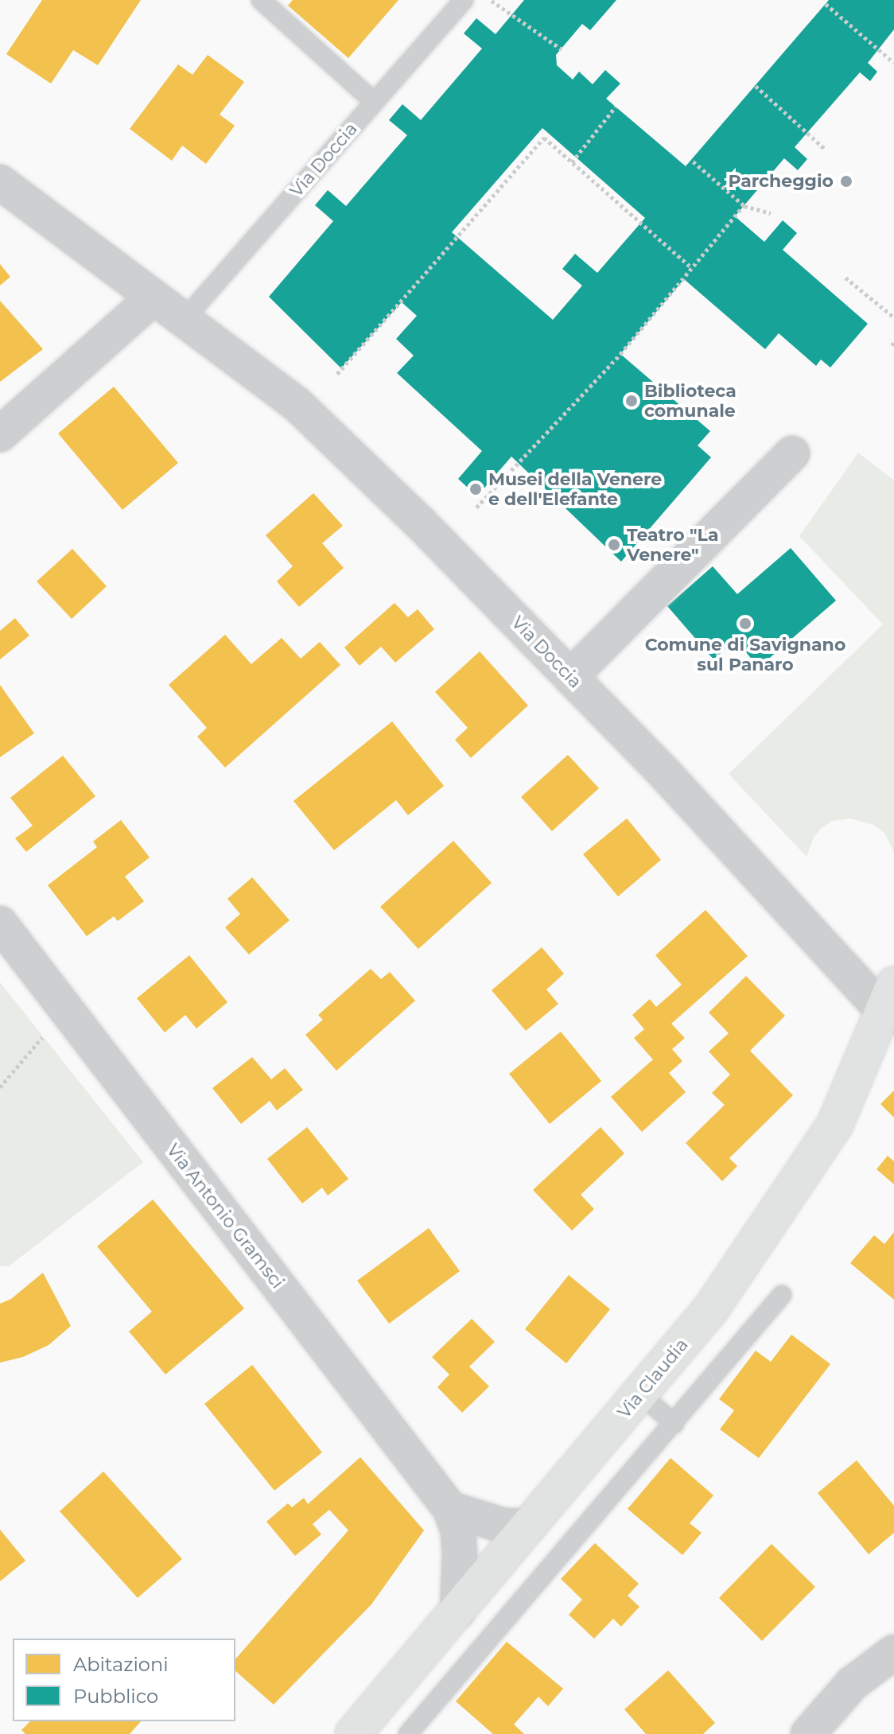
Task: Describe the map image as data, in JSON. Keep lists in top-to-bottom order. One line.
{"streets":{"main road":["Via Claudia"],"street":["Via Doccia","Via Antonio Gramsci"]},"crossings":[["Via Doccia","Via Claudia"]],"places":["Parcheggio","Biblioteca comunale","Musei della Venere e dell'Elefante","Teatro \"La Venere\"","Comune di Savignano sul Panaro"],"legend":["Abitazioni","Pubblico"]}
